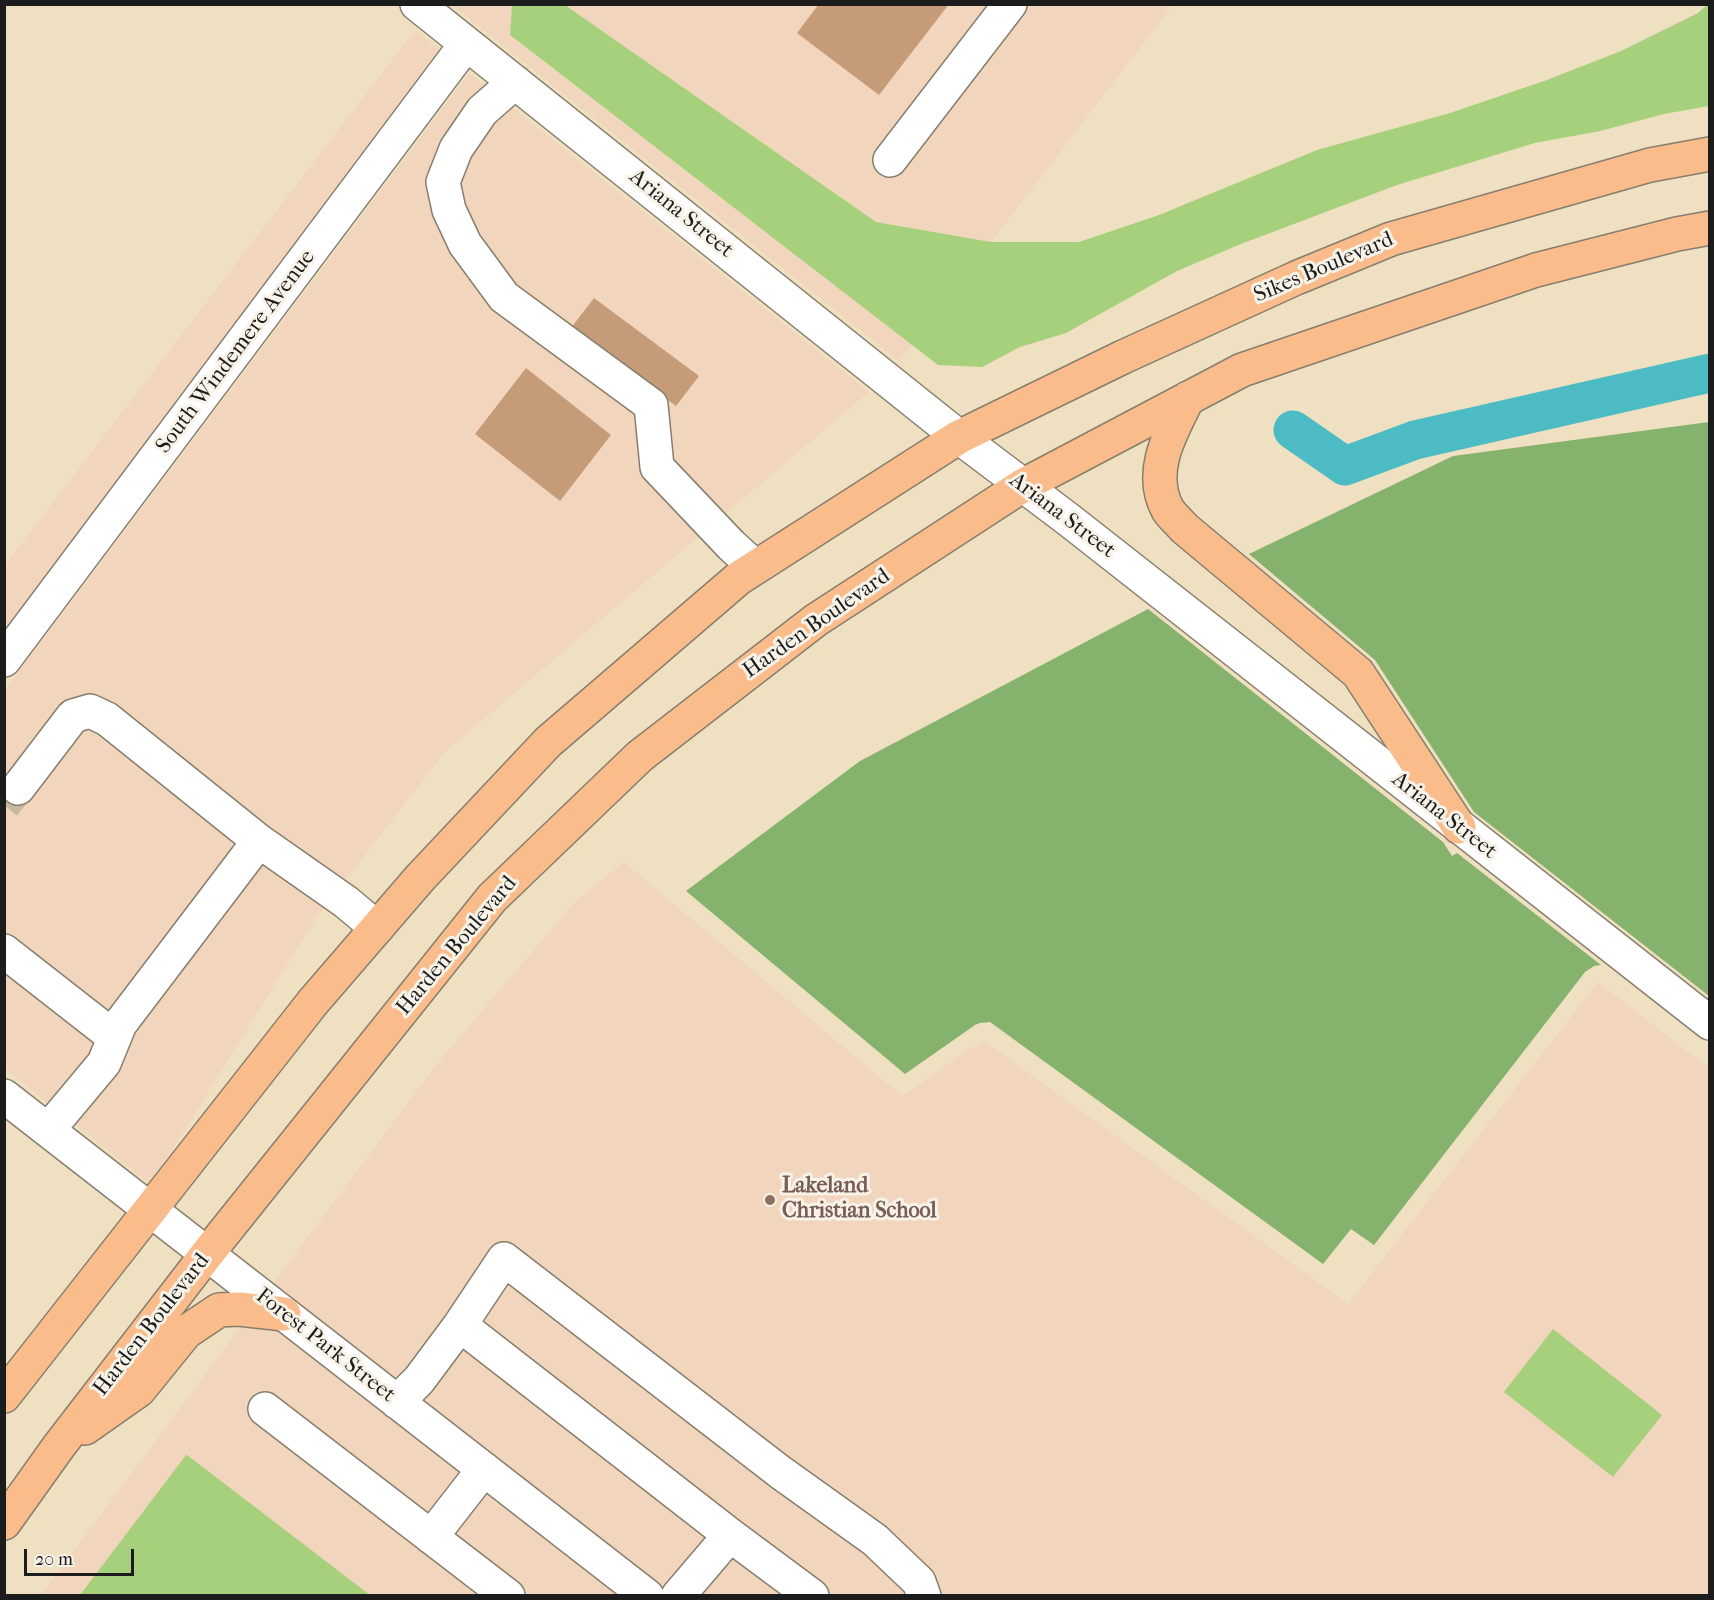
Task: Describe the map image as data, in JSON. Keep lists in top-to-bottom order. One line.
{"streets":{"main road":["Sikes Boulevard","Harden Boulevard"],"street":["Ariana Street","South Windemere Avenue","Forest Park Street"]},"crossings":[["Ariana Street","Sikes Boulevard"],["Ariana Street","South Windemere Avenue"],["Ariana Street","Harden Boulevard"],["Harden Boulevard","Forest Park Street"]],"places":["Lakeland Christian School"],"scale_bar":"20 m"}
